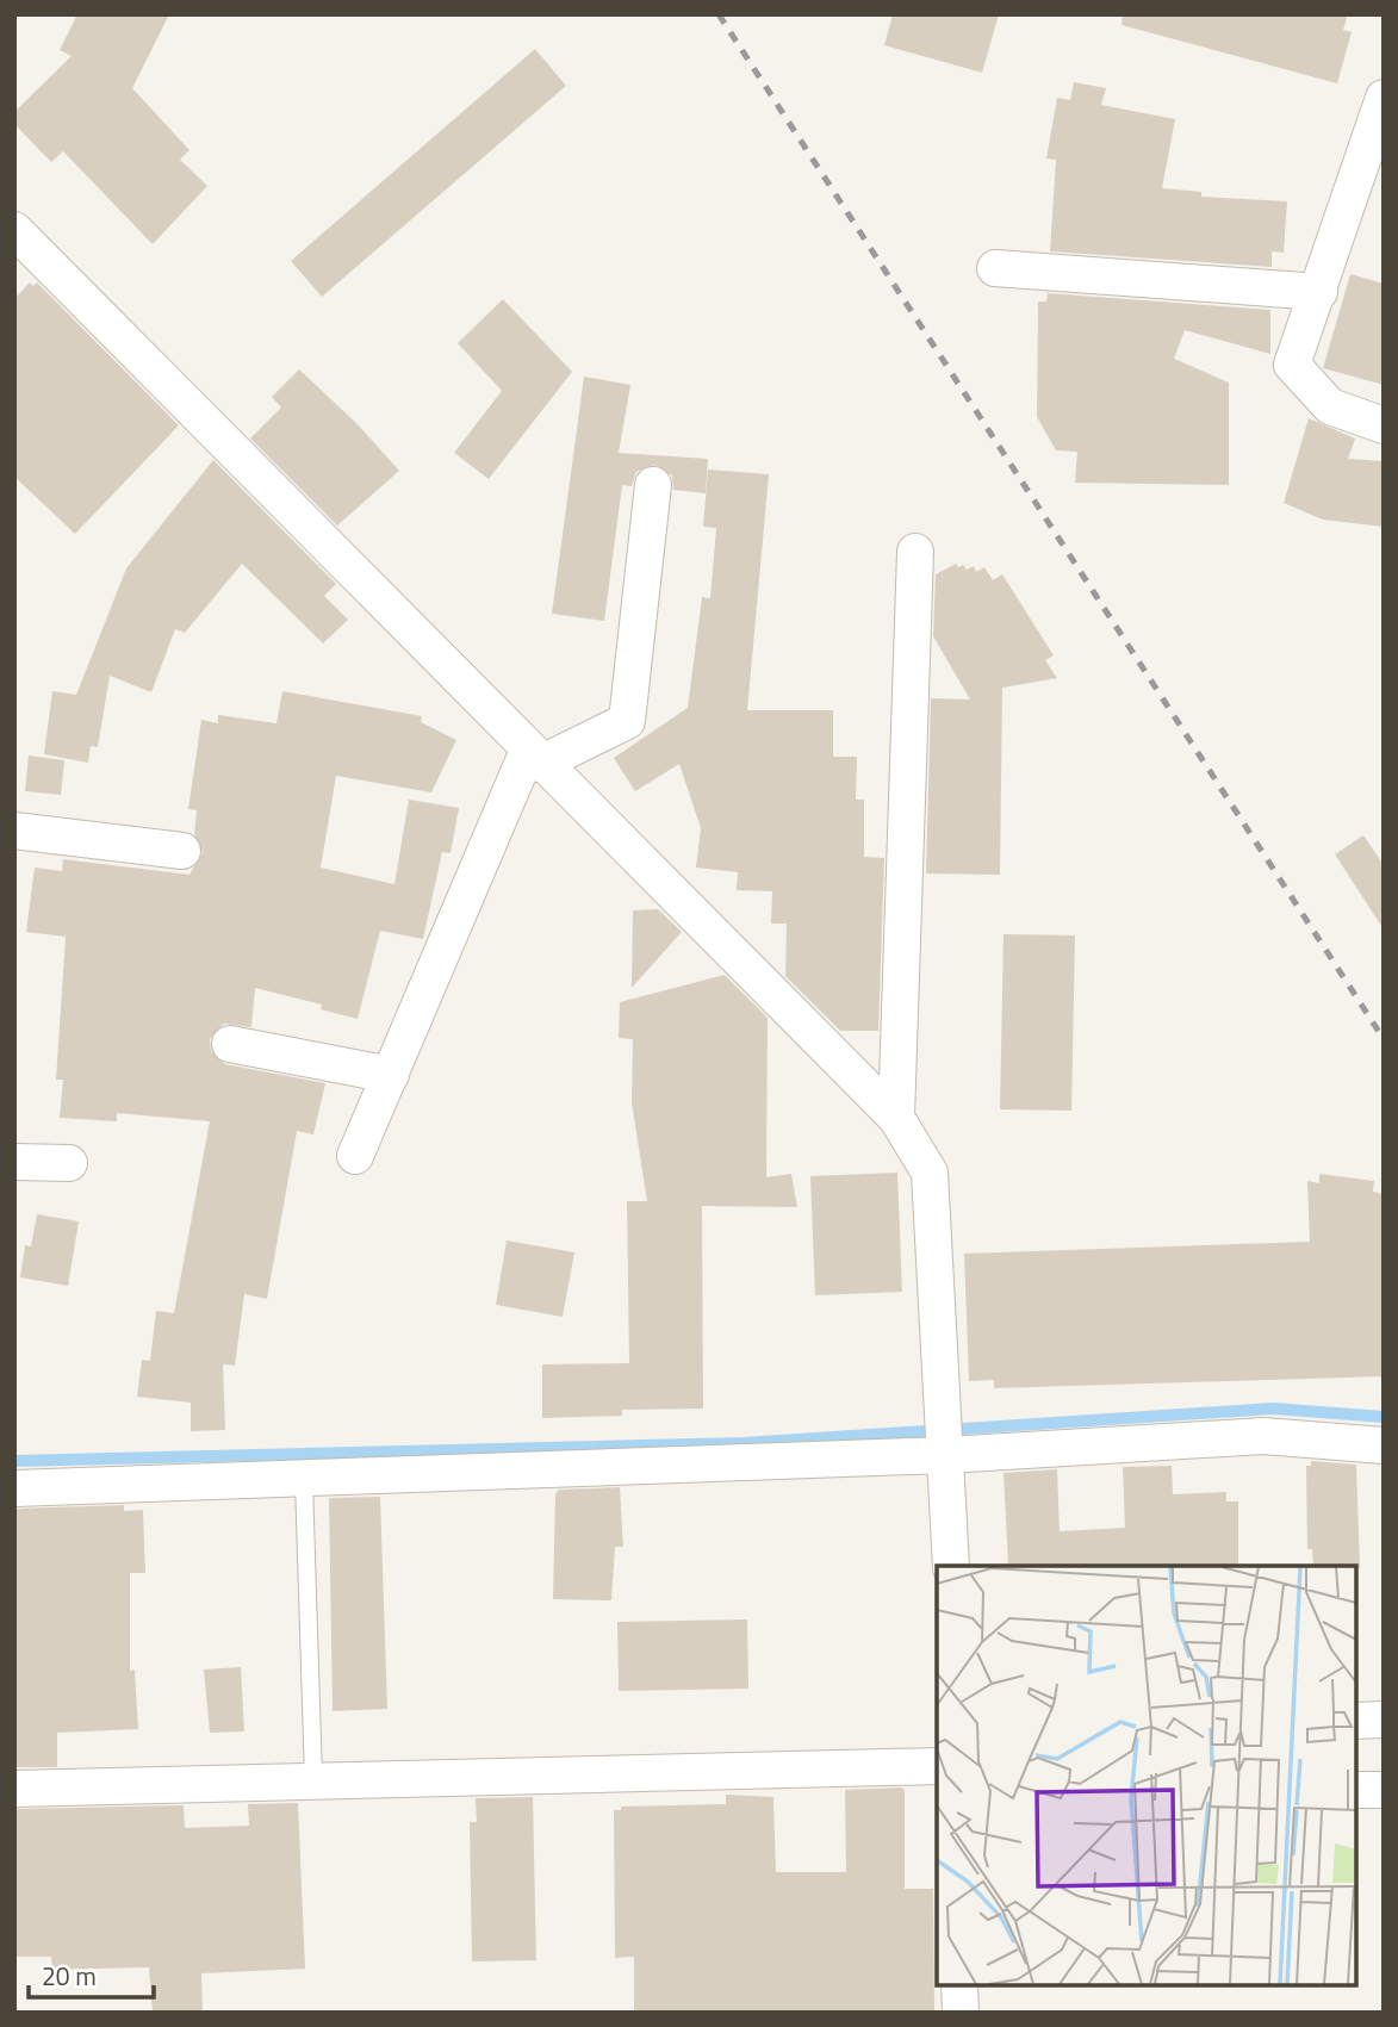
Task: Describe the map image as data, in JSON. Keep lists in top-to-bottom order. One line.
{"scale_bar":"20 m"}
